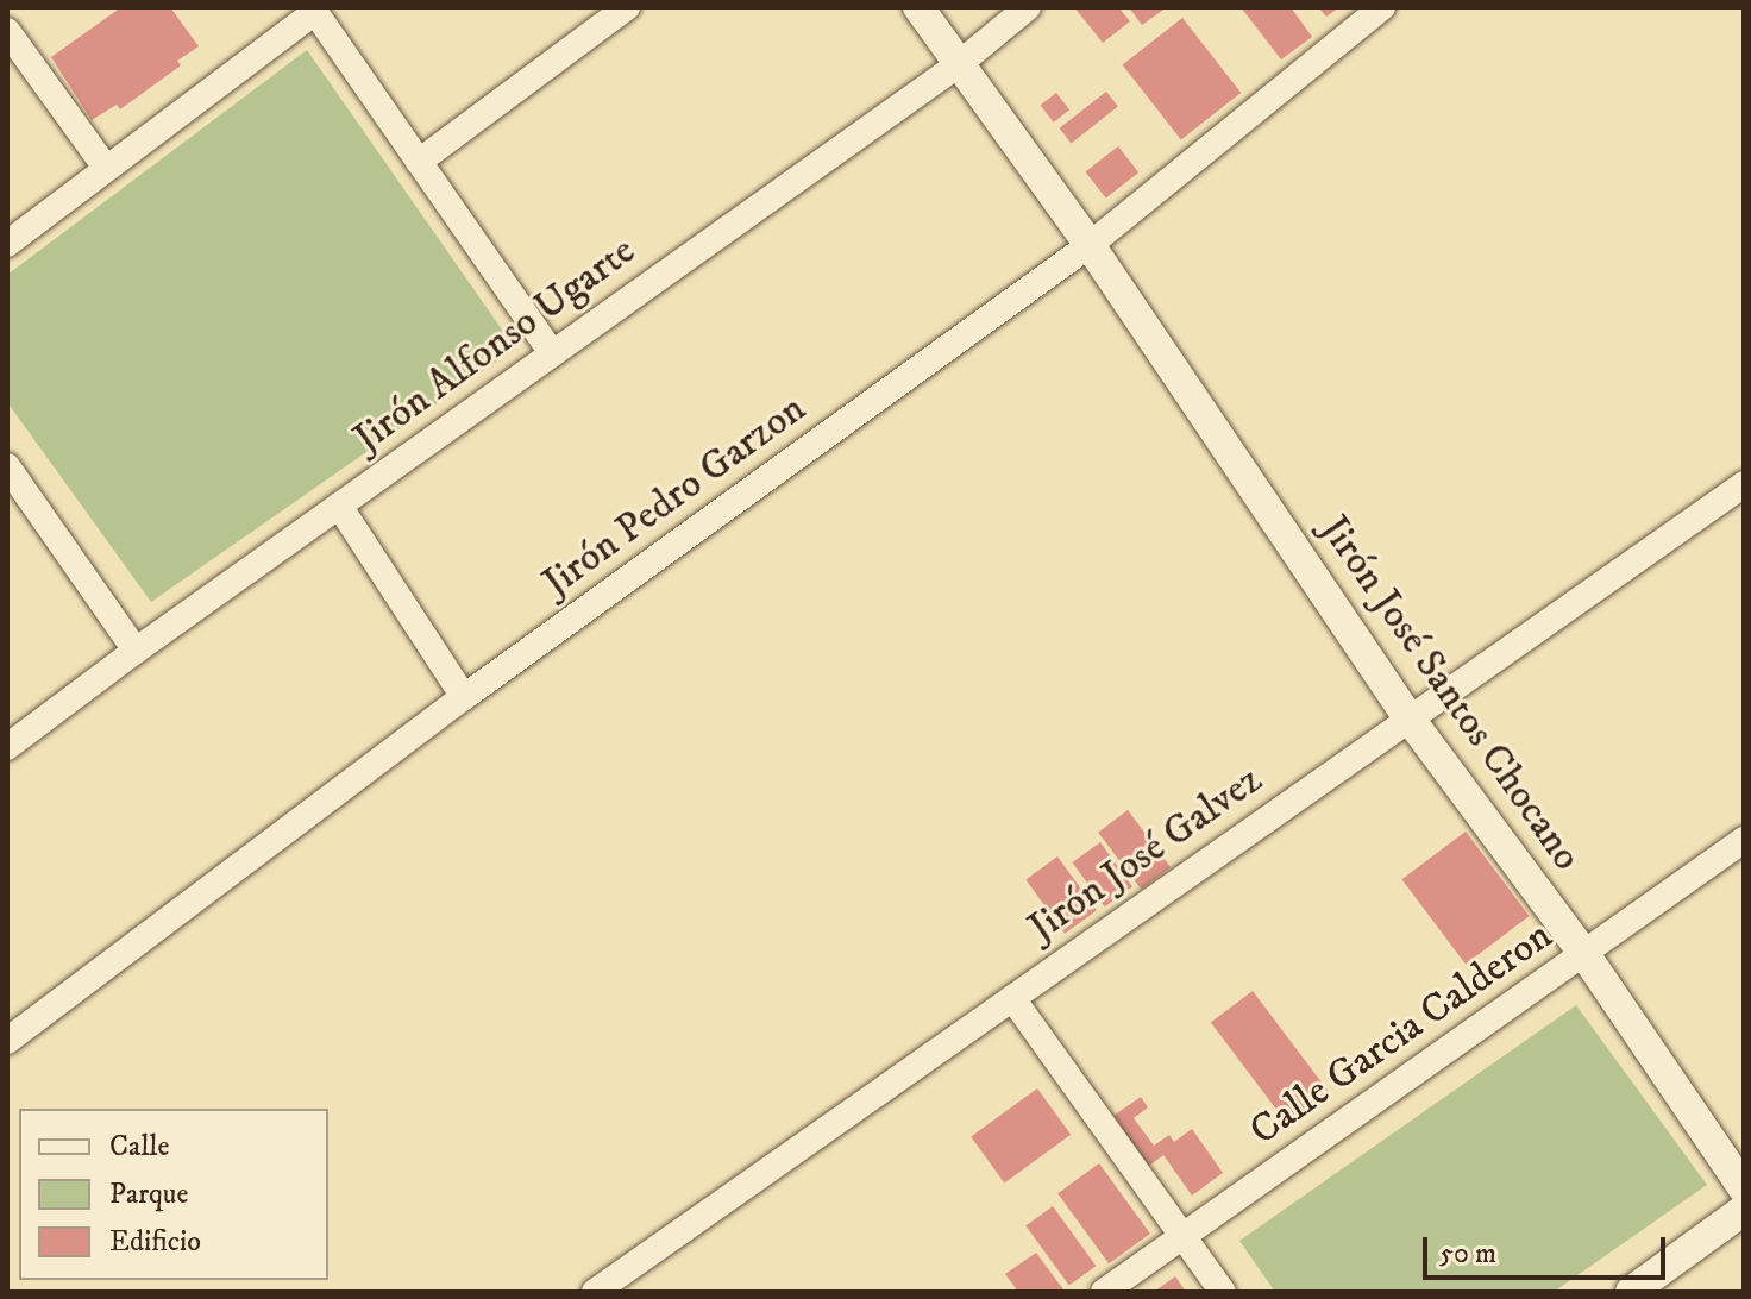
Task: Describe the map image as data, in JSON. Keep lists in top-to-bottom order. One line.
{"streets":{"street":["Jirón Alfonso Ugarte","Jirón Pedro Garzon","Jirón José Santos Chocano","Jirón José Galvez","Calle Garcia Calderon"]},"crossings":[["Jirón Alfonso Ugarte","Jirón José Santos Chocano"],["Jirón Pedro Garzon","Jirón José Santos Chocano"],["Jirón José Santos Chocano","Jirón José Galvez"],["Jirón José Santos Chocano","Calle Garcia Calderon"]],"legend":["Calle","Parque","Edificio"],"scale_bar":"50 m"}
